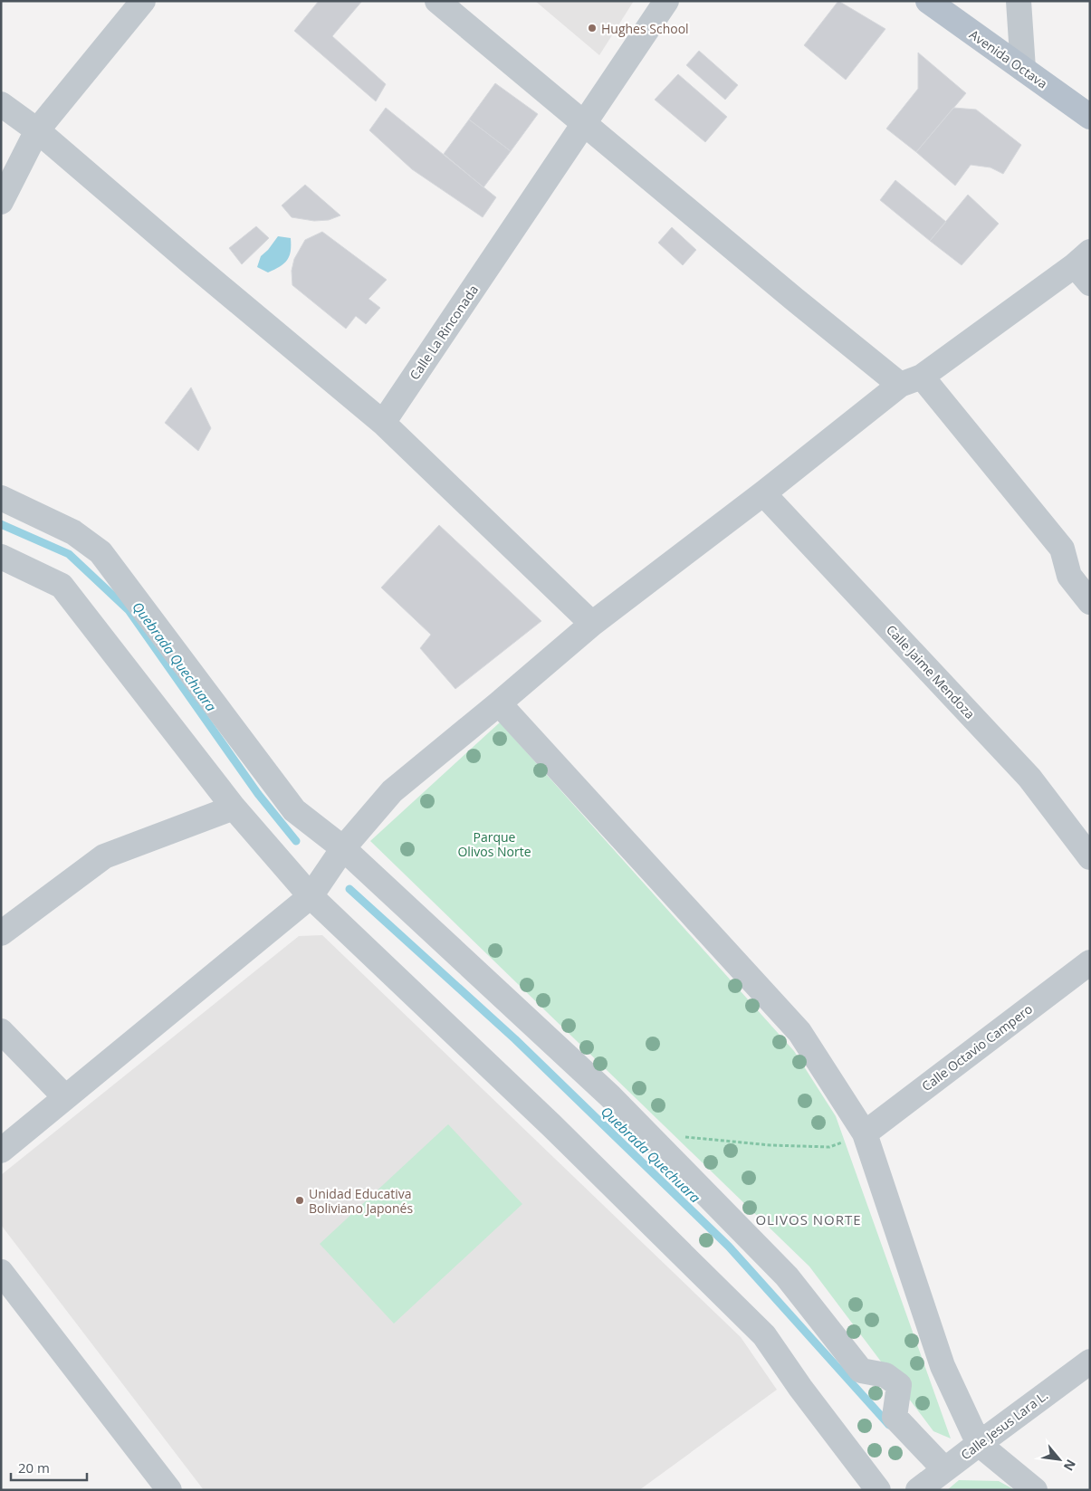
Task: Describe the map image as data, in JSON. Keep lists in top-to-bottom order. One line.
{"streets":{"main road":["Avenida Octava"],"street":["Calle La Rinconada","Calle Jaime Mendoza","Calle Octavio Campero","Calle Jesus Lara L."]},"districts":["OLIVOS NORTE"],"water":["Quebrada Quechuara"],"parks":["Parque Olivos Norte"],"places":["Hughes School","Unidad Educativa Boliviano Japonés"],"scale_bar":"20 m","north":"bottom right"}
